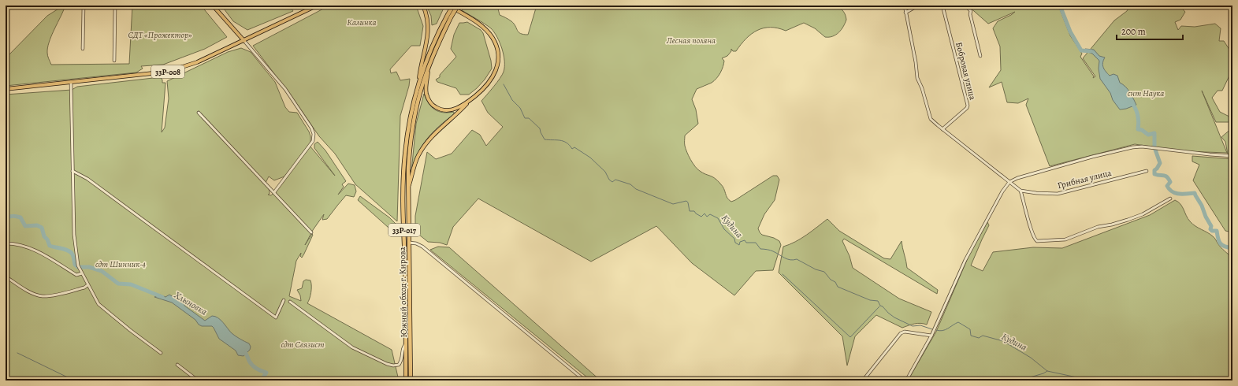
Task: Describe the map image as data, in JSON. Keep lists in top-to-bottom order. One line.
{"streets":{"highway":["33Р-017","Южный обход г. Кирова"],"main road":["33Р-008"],"street":["Бобровая улица","Грибная улица"]},"crossings":[["Бобровая улица","Грибная улица"]],"water":["Кудина","Хлыновка"],"parks":["Калинка","СДТ «Прожектор»","Лесная поляна","снт Наука","сдт Шинник-4","сдт Связист"],"scale_bar":"200 m"}
